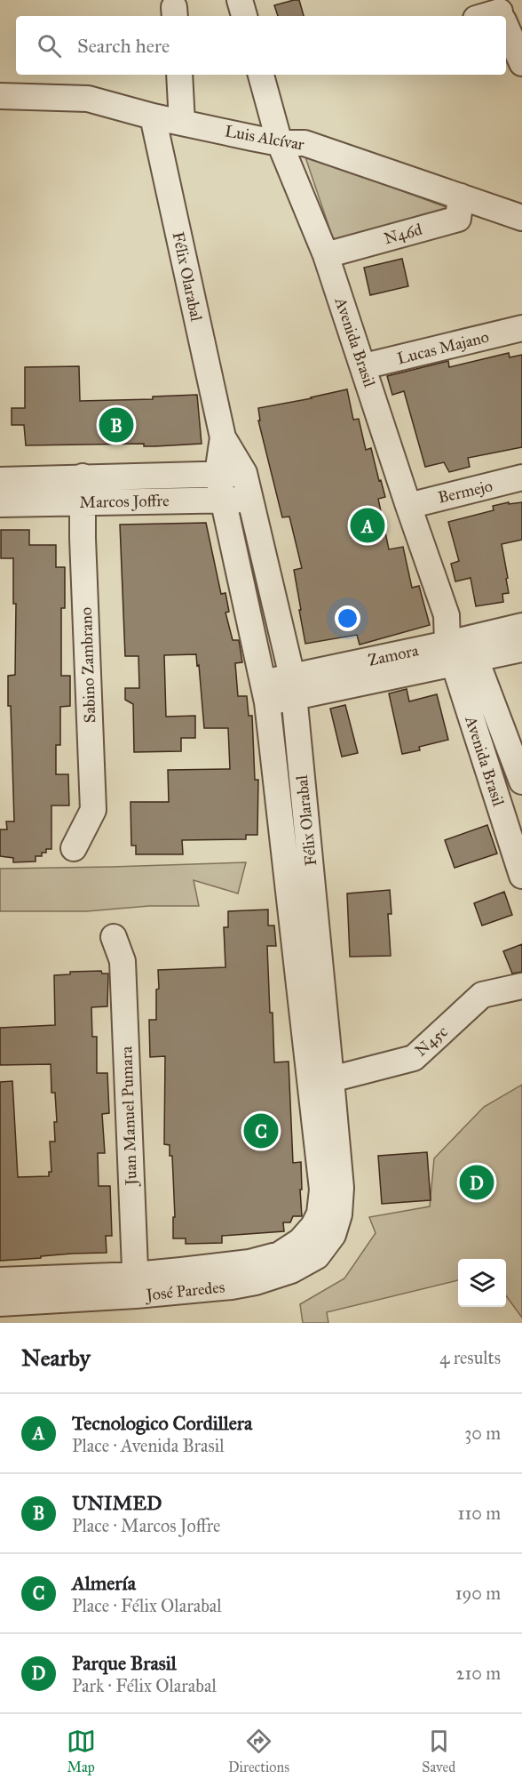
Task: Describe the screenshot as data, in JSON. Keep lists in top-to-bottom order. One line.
{"streets":{"street":["Luis Alcívar","N46d","Félix Olarabal","Avenida Brasil","Lucas Majano","Bermejo","Marcos Joffre","Zamora","Sabino Zambrano","N45c","Juan Manuel Pumara","José Paredes"]},"crossings":[["Luis Alcívar","N46d"],["Luis Alcívar","Félix Olarabal"],["Luis Alcívar","Avenida Brasil"],["N46d","Avenida Brasil"],["Félix Olarabal","Marcos Joffre"],["Félix Olarabal","Zamora"],["Félix Olarabal","N45c"],["Félix Olarabal","José Paredes"],["Avenida Brasil","Lucas Majano"],["Avenida Brasil","Bermejo"],["Avenida Brasil","Zamora"],["Marcos Joffre","Sabino Zambrano"],["Juan Manuel Pumara","José Paredes"]],"page":{"search":"Search here","pins":["B","A","C","D"],"heading":["Nearby","4 results"],"list":[{"mark":"A","name":"Tecnologico Cordillera","note":"Place · Avenida Brasil","value":"30 m"},{"mark":"B","name":"UNIMED","note":"Place · Marcos Joffre","value":"110 m"},{"mark":"C","name":"Almería","note":"Place · Félix Olarabal","value":"190 m"},{"mark":"D","name":"Parque Brasil","note":"Park · Félix Olarabal","value":"210 m"}],"nav":["Map","Directions","Saved"]}}
